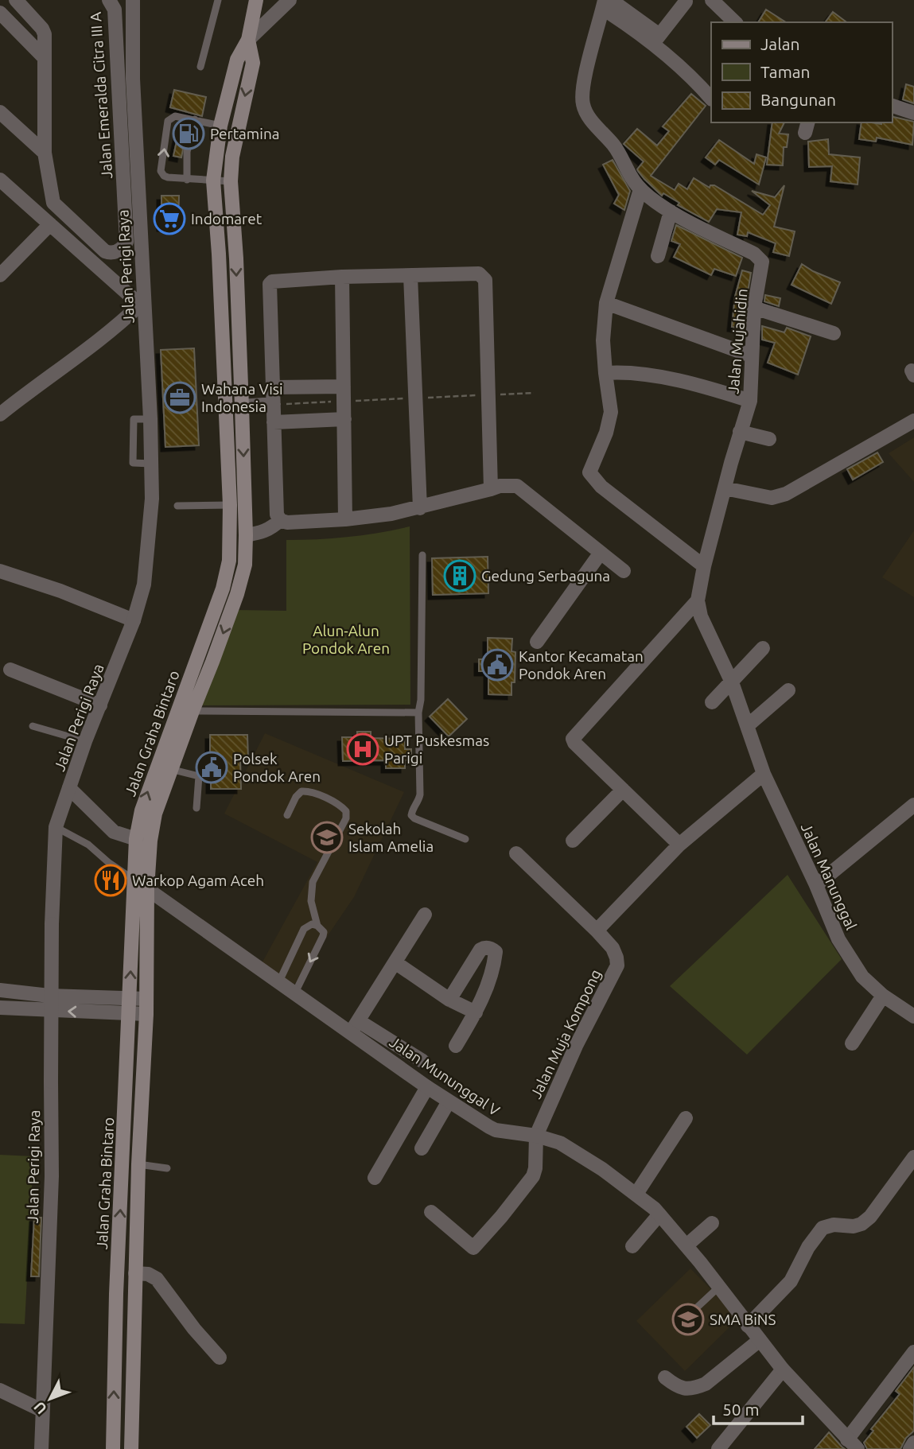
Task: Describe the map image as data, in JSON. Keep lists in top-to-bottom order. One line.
{"streets":{"main road":["Jalan Graha Bintaro"],"street":["Jalan Emeralda Citra III A","Jalan Perigi Raya","Jalan Mujahidin","Jalan Manunggal","Jalan Muja Kompong","Jalan Mununggal V"]},"crossings":[["Jalan Mujahidin","Jalan Manunggal"],["Jalan Graha Bintaro","Jalan Mununggal V"],["Jalan Muja Kompong","Jalan Mununggal V"]],"parks":["Alun-Alun Pondok Aren"],"places":{"fuel station":["Pertamina"],"supermarket":["Indomaret"],"office":["Wahana Visi Indonesia"],"building":["Gedung Serbaguna"],"public building":["Kantor Kecamatan Pondok Aren","Polsek Pondok Aren"],"hospital":["UPT Puskesmas Parigi"],"school or university":["Sekolah Islam Amelia","SMA BiNS"],"restaurant":["Warkop Agam Aceh"]},"legend":["Jalan","Taman","Bangunan"],"scale_bar":"50 m","north":"bottom left"}
